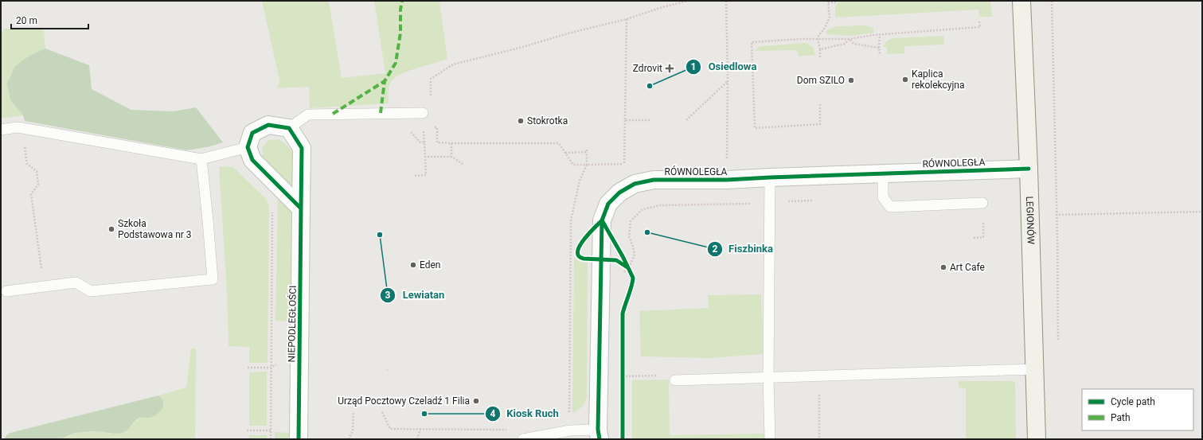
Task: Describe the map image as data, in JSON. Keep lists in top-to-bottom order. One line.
{"streets":{"street":["RÓWNOLEGŁA","LEGIONÓW","NIEPODLEGŁOŚCI"]},"crossings":[["RÓWNOLEGŁA","LEGIONÓW"]],"places":{"health":["Zdrovit"],"other":["Kaplica rekolekcyjna","Dom SZILO","Osiedlowa","Stokrotka","Szkoła Podstawowa nr 3","Fiszbinka","Lewiatan","Eden","Art Cafe","Urząd Pocztowy Czeladź 1 Filia","Kiosk Ruch"]},"legend":["Cycle path","Path"],"scale_bar":"20 m"}
